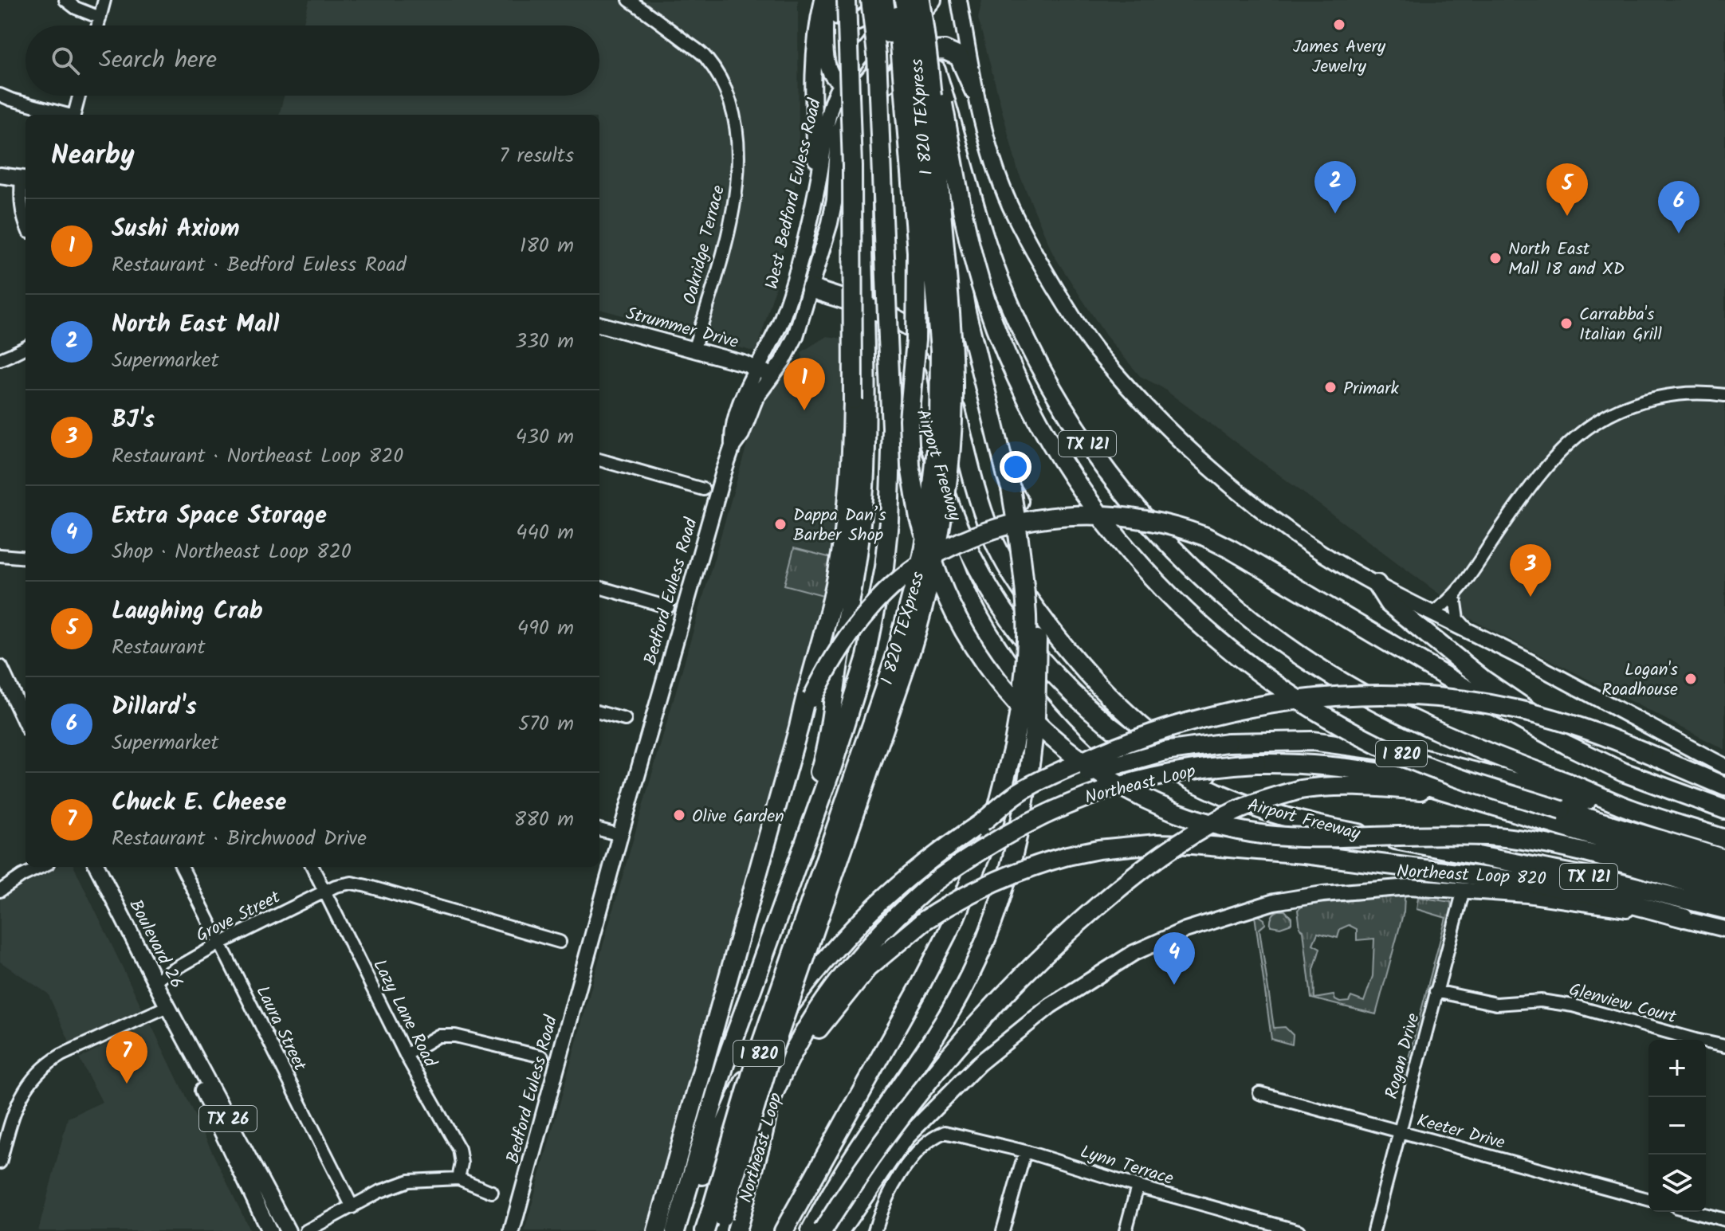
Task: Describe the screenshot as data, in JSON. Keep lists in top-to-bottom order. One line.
{"streets":{"highway":["I 820 TEXpress","TX 121","Airport Freeway","I 820","Northeast Loop"],"main road":["West Bedford Euless Road","Strummer Drive","Bedford Euless Road","Northeast Loop 820","Boulevard 26","TX 26"],"street":["Oakridge Terrace","Grove Street","Glenview Court","Lazy Lane Road","Laura Street","Rogan Drive","Keeter Drive","Lynn Terrace"]},"crossings":[["I 820 TEXpress","West Bedford Euless Road"],["West Bedford Euless Road","Strummer Drive"],["West Bedford Euless Road","Bedford Euless Road"],["Oakridge Terrace","Strummer Drive"],["TX 121","I 820"],["I 820","Northeast Loop"],["Northeast Loop 820","Rogan Drive"],["Grove Street","Boulevard 26"],["Grove Street","Lazy Lane Road"],["Grove Street","Laura Street"],["Glenview Court","Rogan Drive"],["Rogan Drive","Keeter Drive"]],"places":["James Avery Jewelry","North East Mall 18 and XD","Carrabba's Italian Grill","Primark","Dappa Dan’s Barber Shop","Logan's Roadhouse","Olive Garden"],"page":{"search":"Search here","heading":["Nearby","7 results"],"pins":["2","5","6","1","3","4","7"],"list":[{"mark":"1","name":"Sushi Axiom","note":"Restaurant · Bedford Euless Road","value":"180 m"},{"mark":"2","name":"North East Mall","note":"Supermarket","value":"330 m"},{"mark":"3","name":"BJ's","note":"Restaurant · Northeast Loop 820","value":"430 m"},{"mark":"4","name":"Extra Space Storage","note":"Shop · Northeast Loop 820","value":"440 m"},{"mark":"5","name":"Laughing Crab","note":"Restaurant","value":"490 m"},{"mark":"6","name":"Dillard's","note":"Supermarket","value":"570 m"},{"mark":"7","name":"Chuck E. Cheese","note":"Restaurant · Birchwood Drive","value":"880 m"}],"map_buttons":["+","−"]}}
